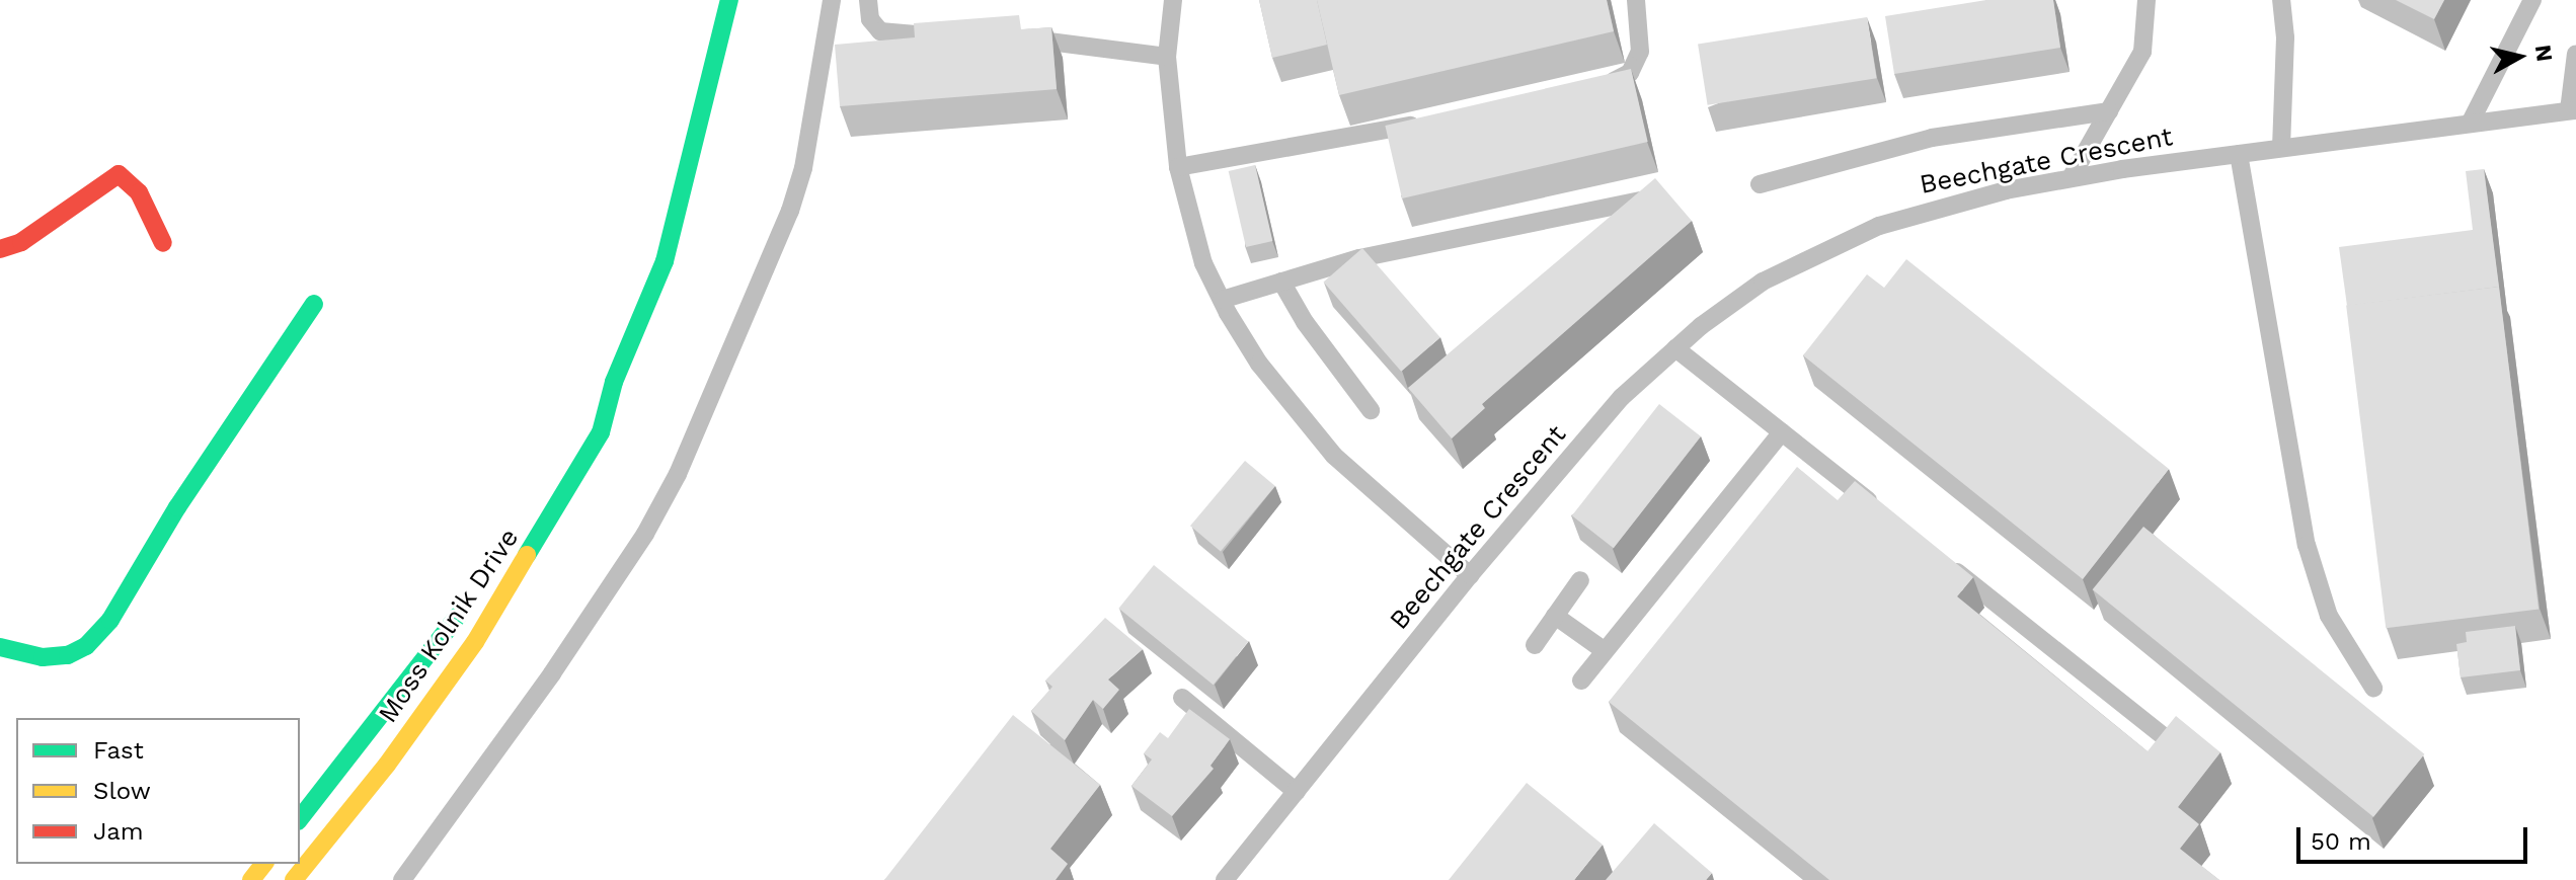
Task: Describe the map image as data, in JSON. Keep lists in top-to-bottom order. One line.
{"streets":{"main road":["Moss Kolnik Drive"],"lane":["Beechgate Crescent"]},"legend":["Fast","Slow","Jam"],"scale_bar":"50 m","north":"right"}
